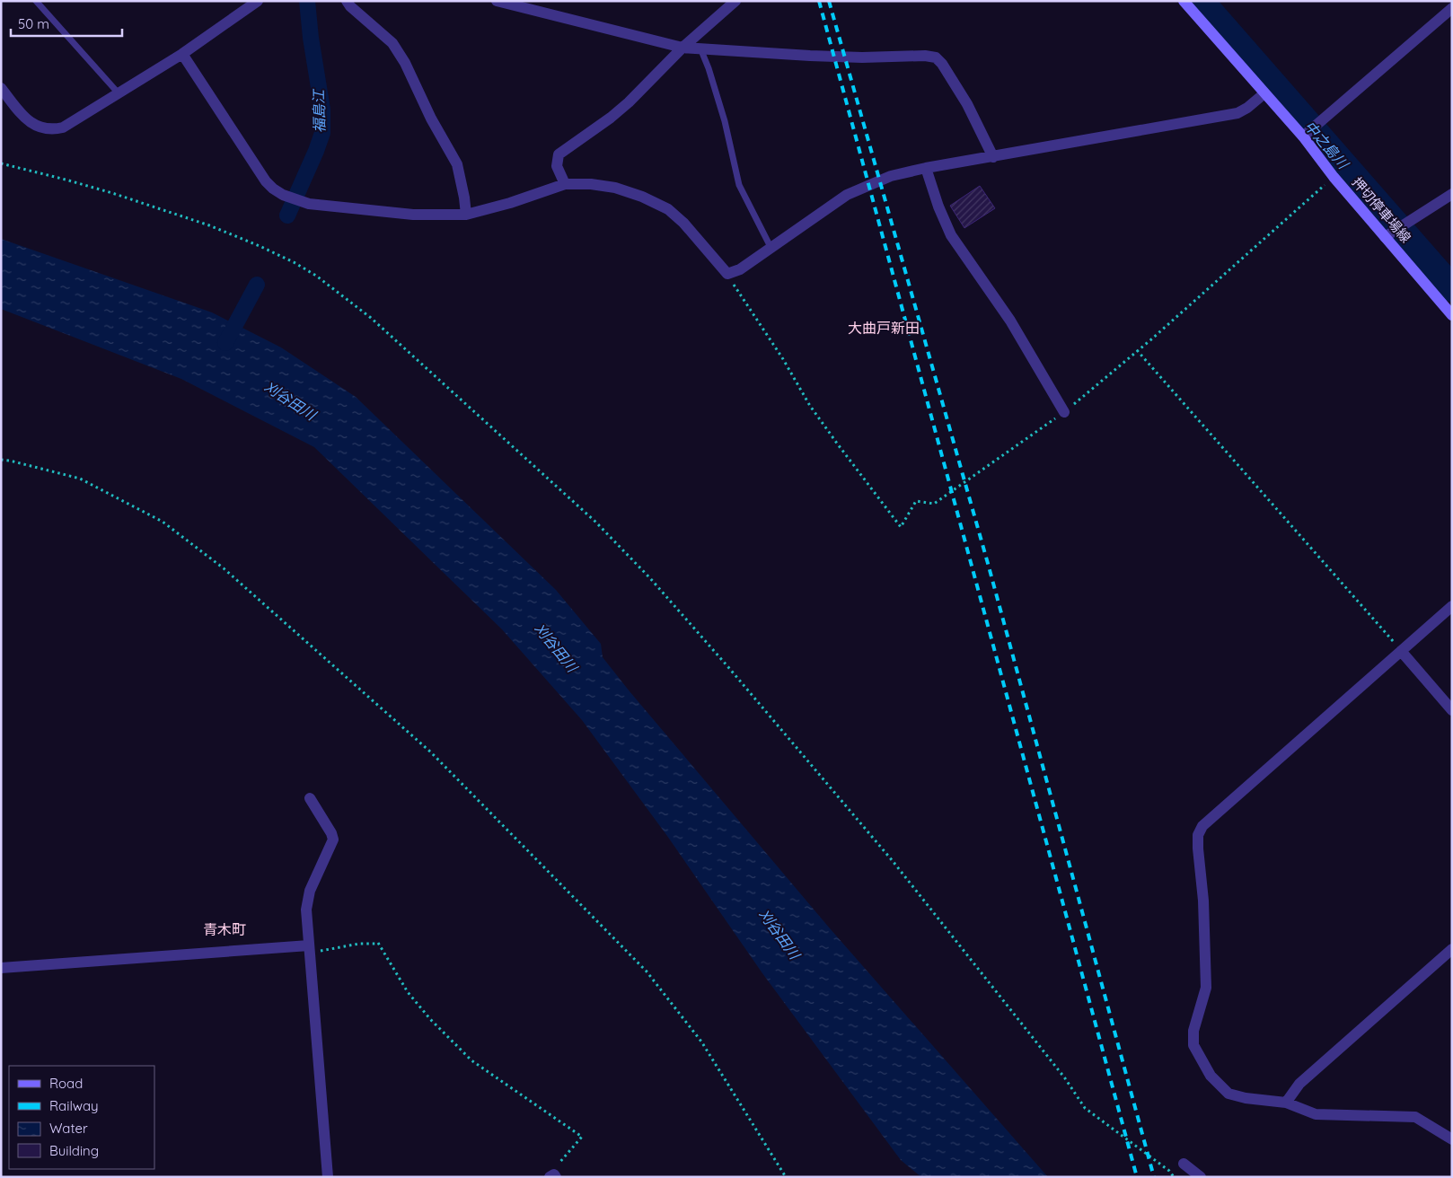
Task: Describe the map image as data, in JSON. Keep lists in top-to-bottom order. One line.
{"streets":{"main road":["押切停車場線"]},"districts":["大曲戸新田","青木町"],"water":["福島江","中之島川","刈谷田川"],"legend":["Road","Railway","Water","Building"],"scale_bar":"50 m"}
